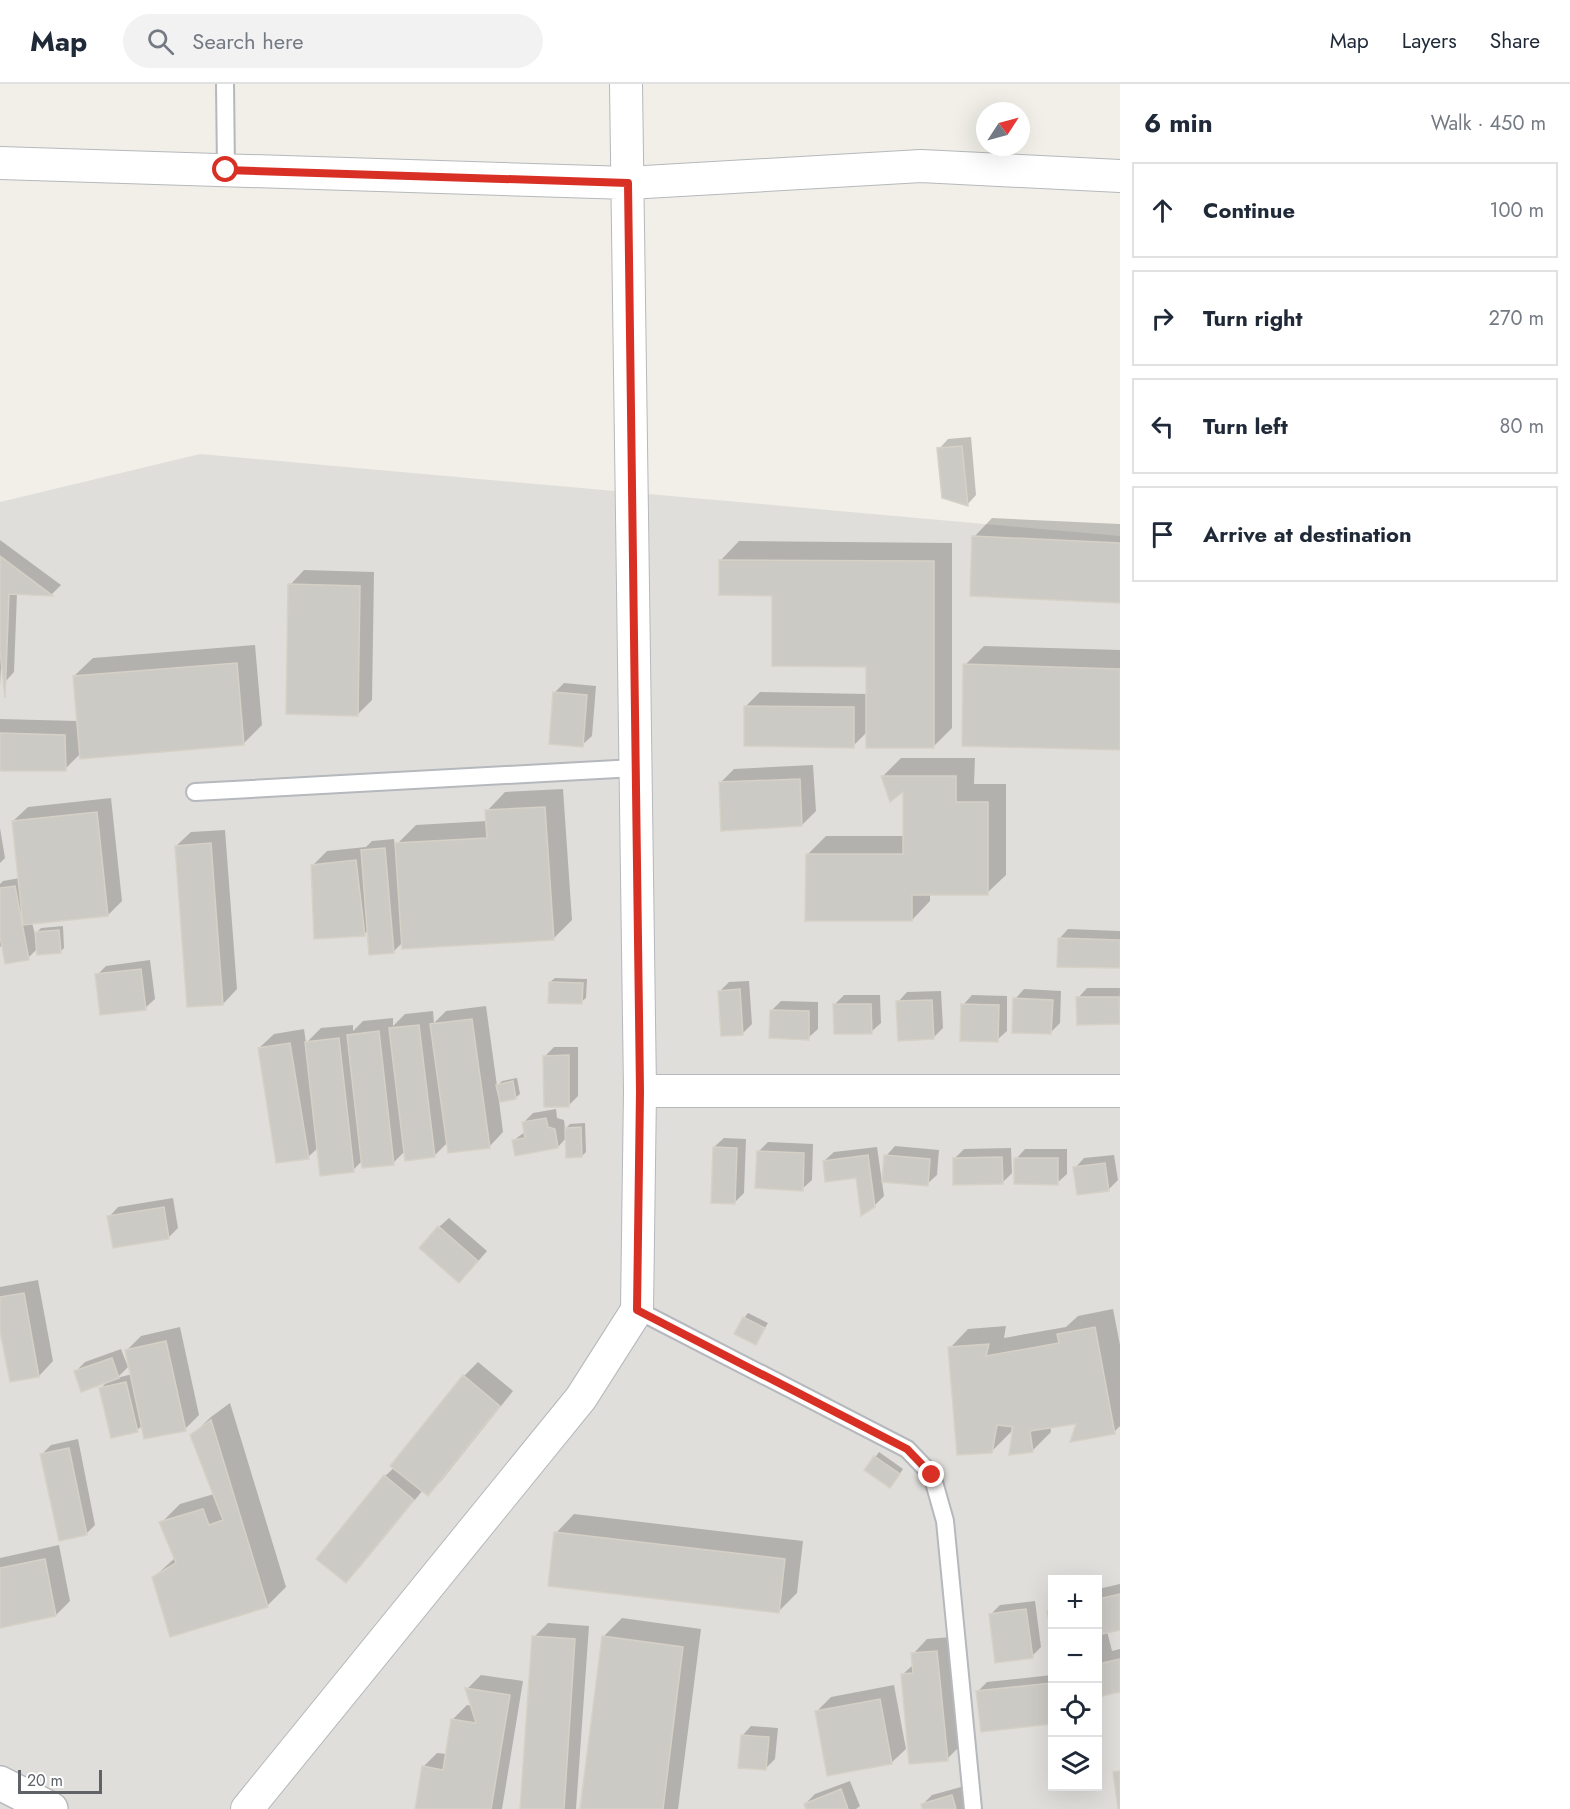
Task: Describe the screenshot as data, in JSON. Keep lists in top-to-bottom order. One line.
{"scale_bar":"20 m","north":"top right","page":{"header":"Map","search":"Search here","nav":["Map","Layers","Share"],"heading":["6 min","Walk · 450 m"],"list":[["Continue","100 m"],["Turn right","270 m"],["Turn left","80 m"],"Arrive at destination"],"map_buttons":["+","−"],"scale":"20 m"}}
